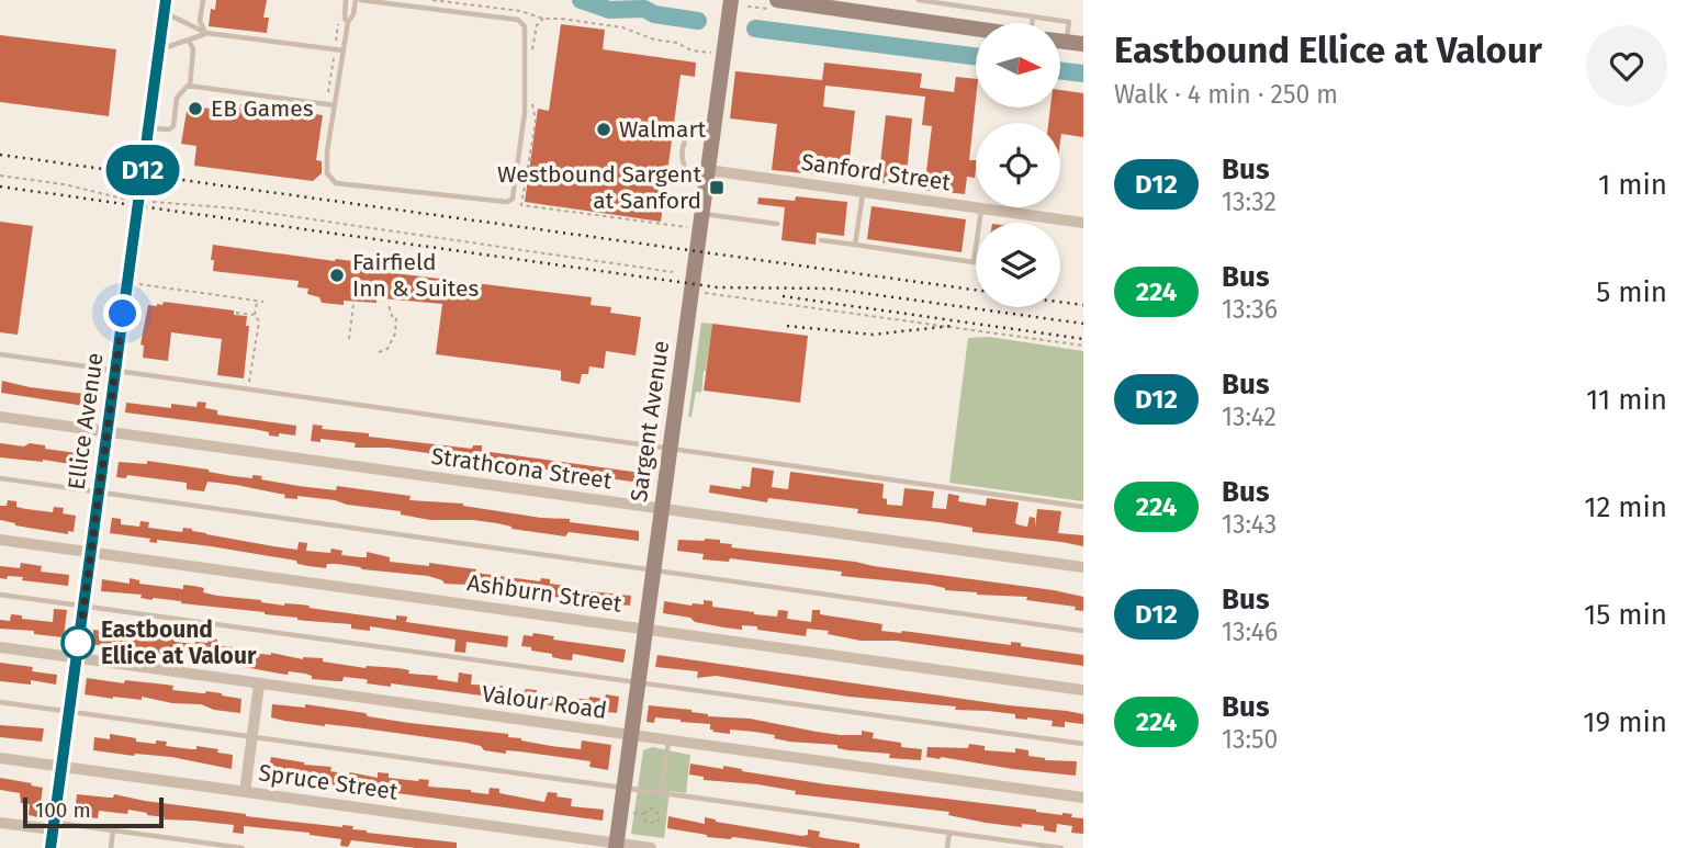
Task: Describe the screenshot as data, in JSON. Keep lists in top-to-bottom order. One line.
{"streets":{"main road":["Ellice Avenue","Sargent Avenue"],"street":["Sanford Street","Strathcona Street","Ashburn Street","Valour Road","Spruce Street"]},"crossings":[["Sanford Street","Sargent Avenue"],["Ellice Avenue","Strathcona Street"],["Ellice Avenue","Ashburn Street"],["Ellice Avenue","Valour Road"],["Ellice Avenue","Spruce Street"],["Sargent Avenue","Strathcona Street"],["Sargent Avenue","Ashburn Street"],["Sargent Avenue","Valour Road"],["Sargent Avenue","Spruce Street"]],"places":{"other":["EB Games","Walmart","Fairfield Inn & Suites","Eastbound Ellice at Valour"],"transit":["Westbound Sargent at Sanford"]},"lines":["bus line D12"],"scale_bar":"100 m","north":"right","page":{"on_map":"D12","heading":["Eastbound Ellice at Valour","Walk · 4 min · 250 m"],"list":[{"mark":"D12","name":"Bus","note":"13:32","value":"1 min"},{"mark":"224","name":"Bus","note":"13:36","value":"5 min"},{"mark":"D12","name":"Bus","note":"13:42","value":"11 min"},{"mark":"224","name":"Bus","note":"13:43","value":"12 min"},{"mark":"D12","name":"Bus","note":"13:46","value":"15 min"},{"mark":"224","name":"Bus","note":"13:50","value":"19 min"}],"scale":"100 m"}}
